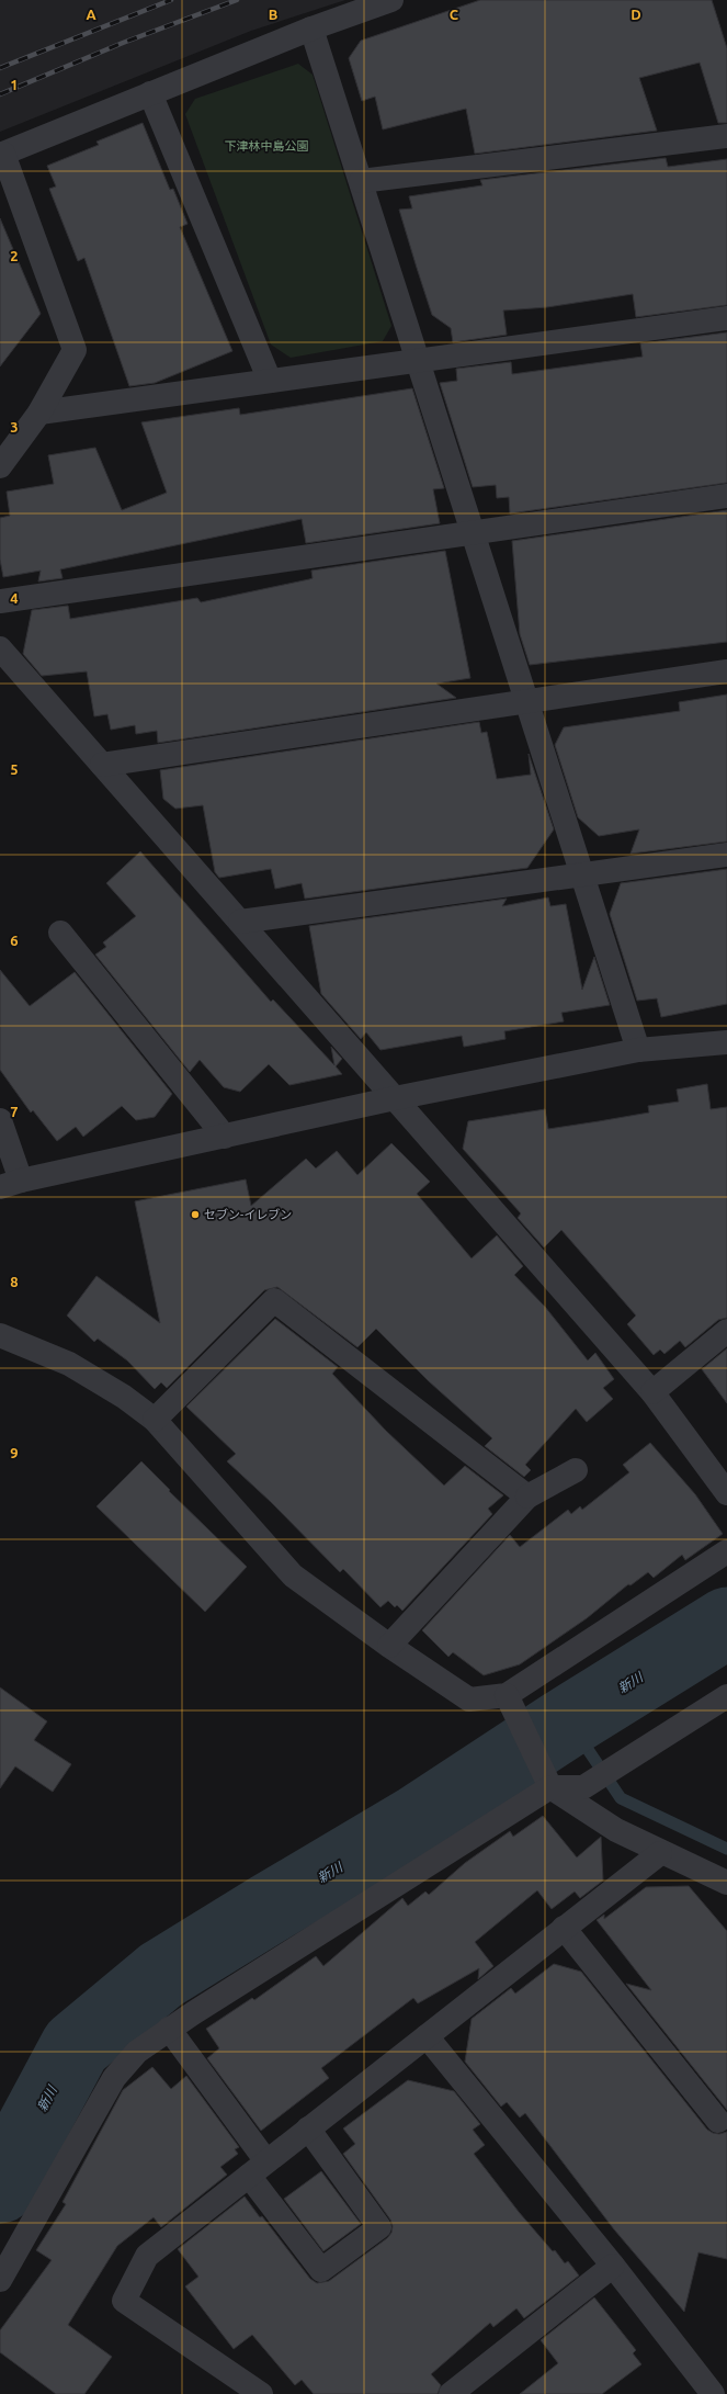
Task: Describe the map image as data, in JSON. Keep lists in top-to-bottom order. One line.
{"water":["新川"],"parks":["下津林中島公園"],"places":["セブン-イレブン"],"grid":{"columns":["A","B","C","D"],"rows":["1","2","3","4","5","6","7","8","9"]}}
